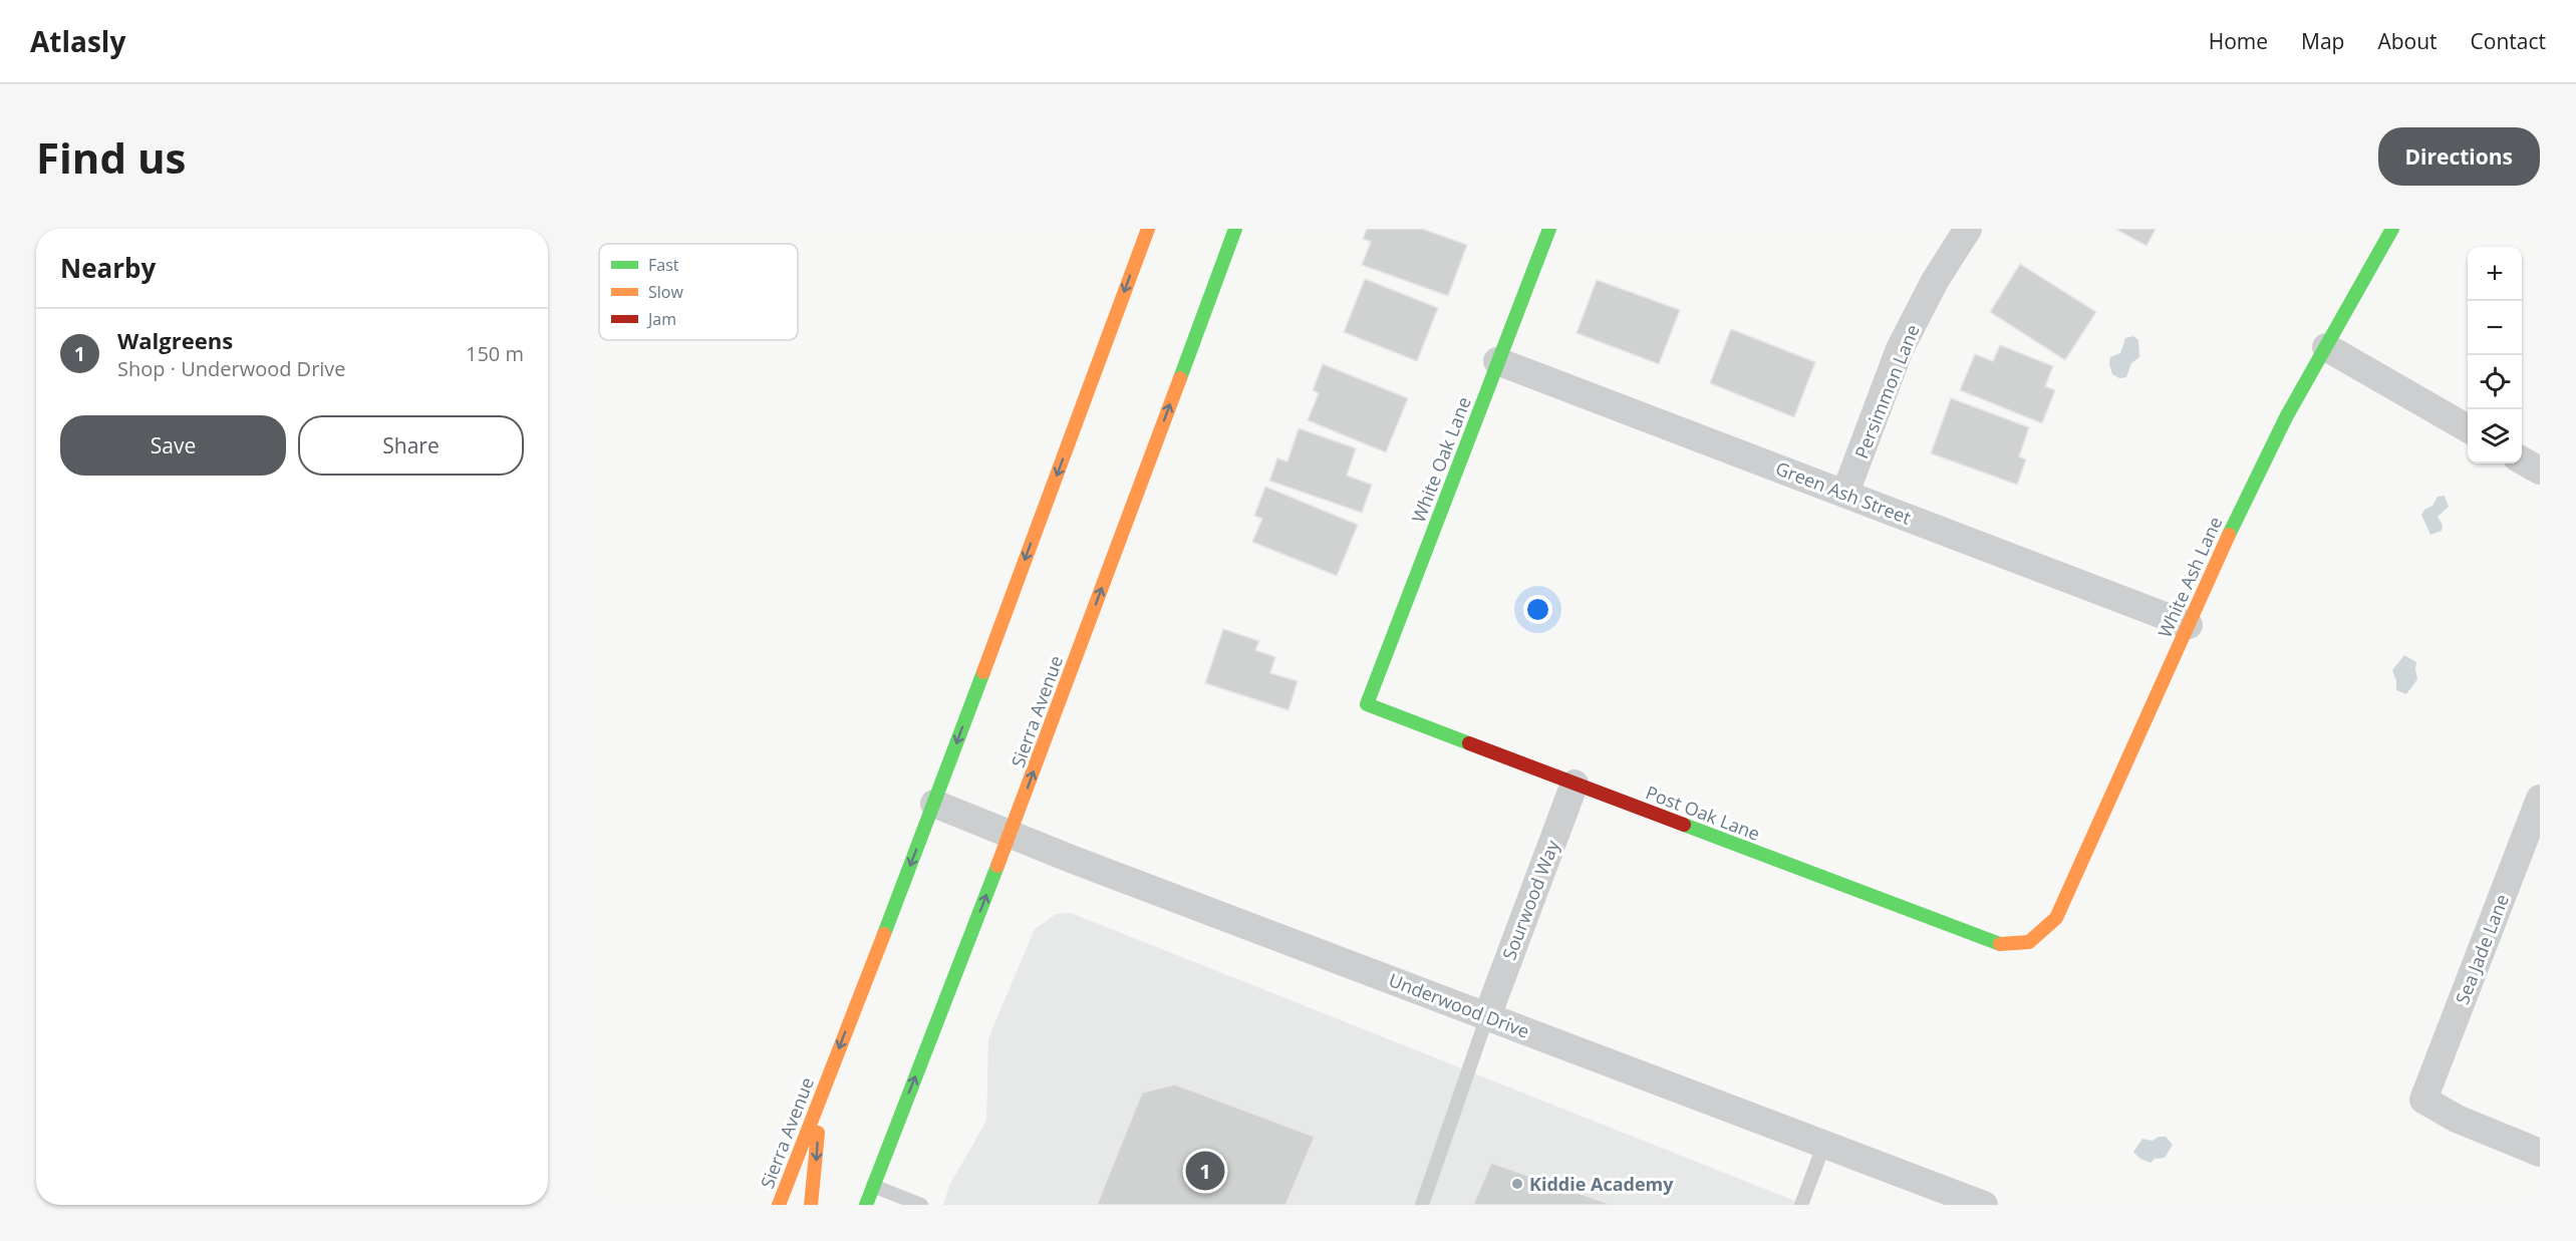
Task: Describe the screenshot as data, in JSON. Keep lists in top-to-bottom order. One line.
{"streets":{"main road":["White Oak Lane","White Ash Lane","Sierra Avenue","Post Oak Lane"],"street":["Persimmon Lane","Green Ash Street","Sourwood Way","Sea Jade Lane","Underwood Drive"]},"crossings":[["Persimmon Lane","Green Ash Street"],["White Oak Lane","Green Ash Street"],["White Oak Lane","Post Oak Lane"],["Green Ash Street","White Ash Lane"],["White Ash Lane","Post Oak Lane"],["Sierra Avenue","Underwood Drive"],["Post Oak Lane","Sourwood Way"],["Sourwood Way","Underwood Drive"]],"places":["Kiddie Academy"],"legend":["Fast","Slow","Jam"],"page":{"header":"Atlasly","nav":["Home","Map","About","Contact"],"buttons":["Directions",["Save","Share"]],"title":"Find us","heading":"Nearby","map_buttons":["+","−"],"list":[{"mark":"1","name":"Walgreens","note":"Shop · Underwood Drive","value":"150 m"}],"pins":"1"}}
